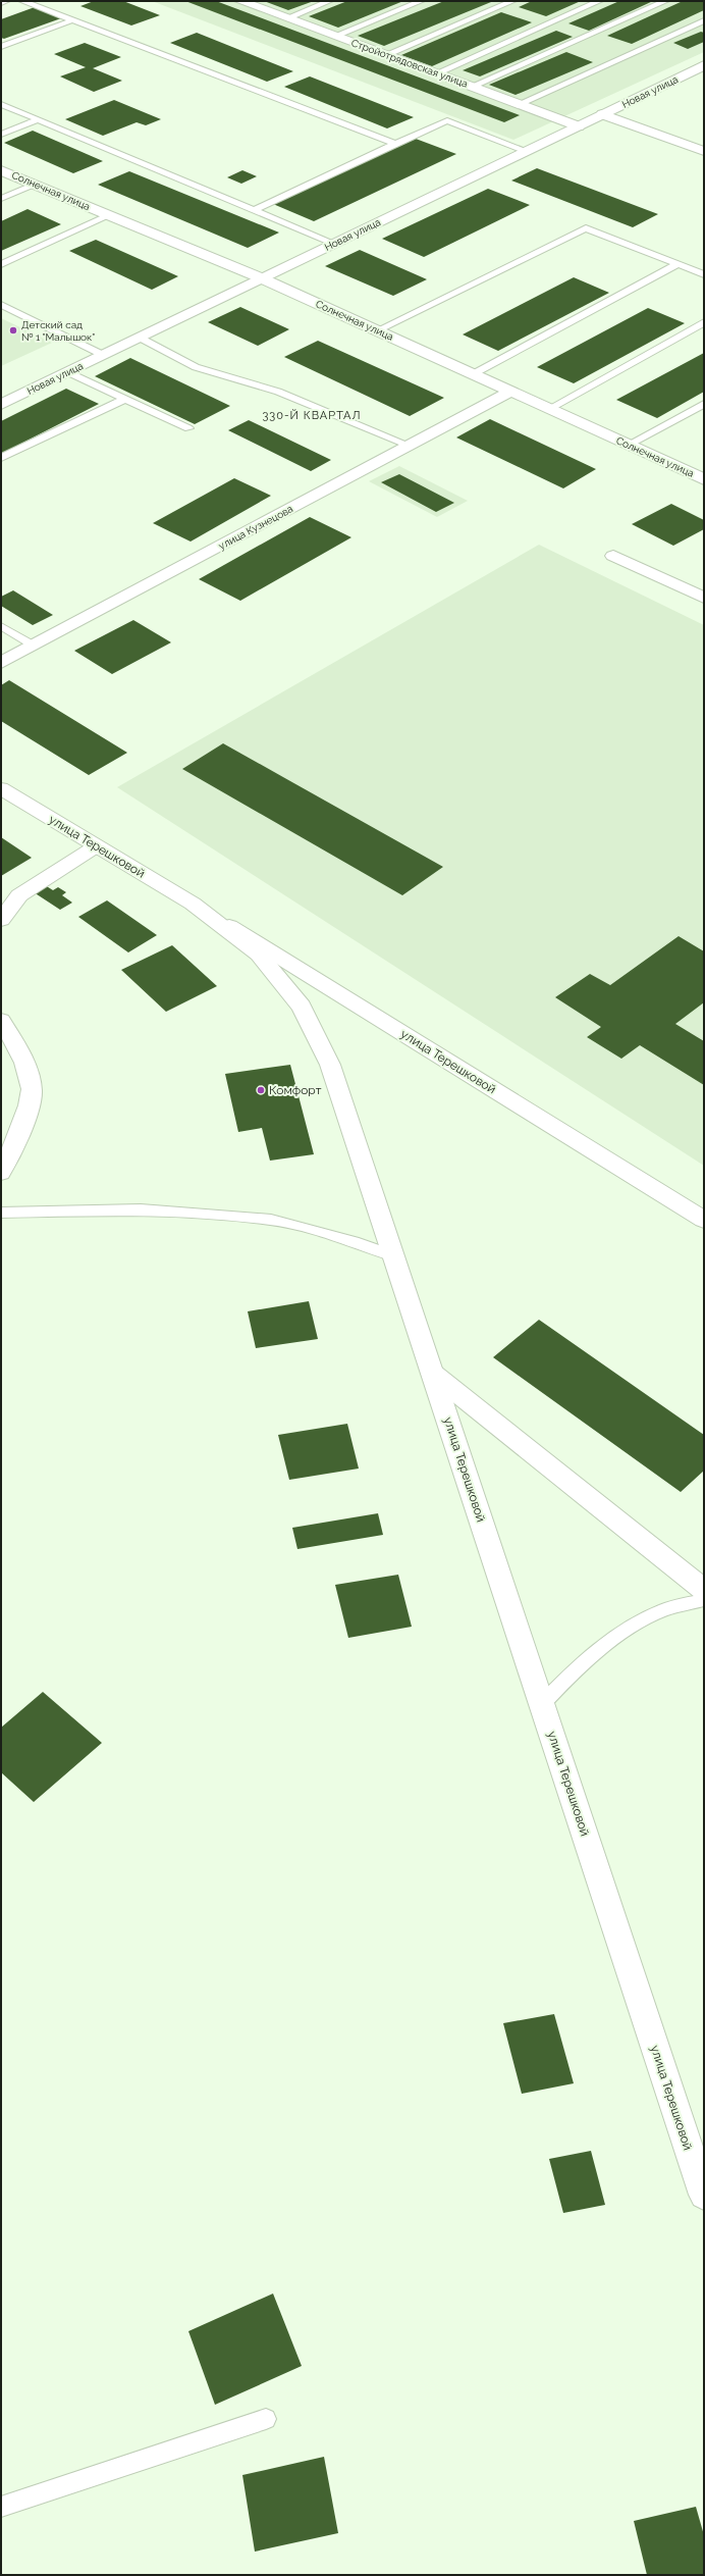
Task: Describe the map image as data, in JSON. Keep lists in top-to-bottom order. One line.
{"streets":{"street":["Стройотрядовская улица","Новая улица","Солнечная улица","улица Кузнецова","улица Терешковой"]},"crossings":[["Стройотрядовская улица","Новая улица"],["Новая улица","Солнечная улица"],["Солнечная улица","улица Кузнецова"]],"districts":["330-Й КВАРТАЛ"],"places":["Детский сад № 1 \"Малышок\"","Комфорт"]}
